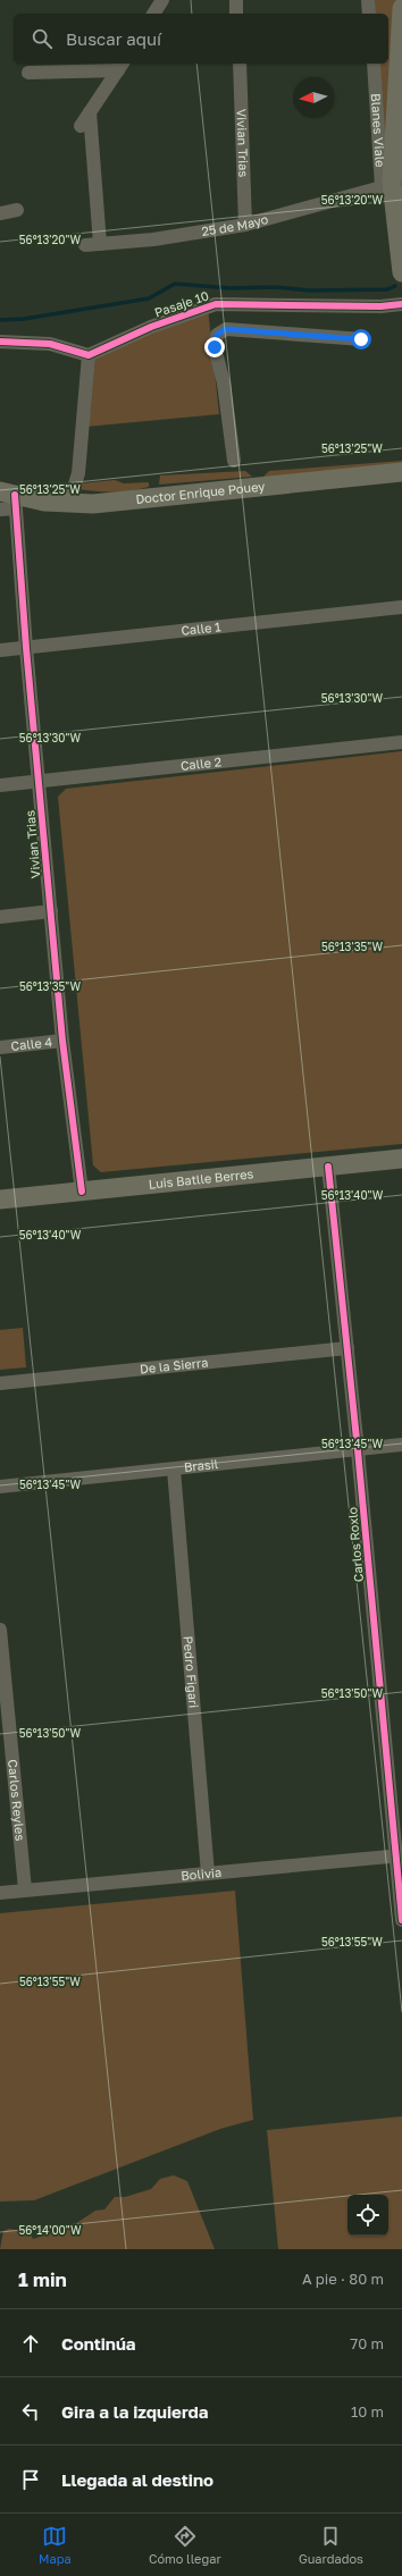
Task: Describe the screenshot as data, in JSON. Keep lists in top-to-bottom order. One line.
{"streets":{"street":["Blanes Viale","Vivian Trias","25 de Mayo","Pasaje 10","Doctor Enrique Pouey","Calle 1","Calle 2","Calle 4","Luis Batlle Berres","De la Sierra","Brasil","Carlos Roxlo","Pedro Figari","Carlos Reyles","Bolivia"]},"crossings":[["Blanes Viale","25 de Mayo"],["Vivian Trias","25 de Mayo"],["Vivian Trias","Doctor Enrique Pouey"],["Vivian Trias","Calle 1"],["Vivian Trias","Calle 2"],["Vivian Trias","Calle 4"],["Vivian Trias","Luis Batlle Berres"],["Luis Batlle Berres","Carlos Roxlo"],["De la Sierra","Carlos Roxlo"],["Brasil","Carlos Roxlo"],["Brasil","Pedro Figari"],["Carlos Roxlo","Bolivia"],["Pedro Figari","Bolivia"],["Carlos Reyles","Bolivia"]],"north":"left","page":{"search":"Buscar aquí","heading":["1 min","A pie · 80 m"],"list":[["Continúa","70 m"],["Gira a la izquierda","10 m"],"Llegada al destino"],"nav":["Mapa","Cómo llegar","Guardados"]},"coordinates":["56°13'20\"W","56°13'25\"W","56°13'30\"W","56°13'35\"W","56°13'40\"W","56°13'45\"W","56°13'50\"W","56°13'55\"W","56°14'00\"W"]}
